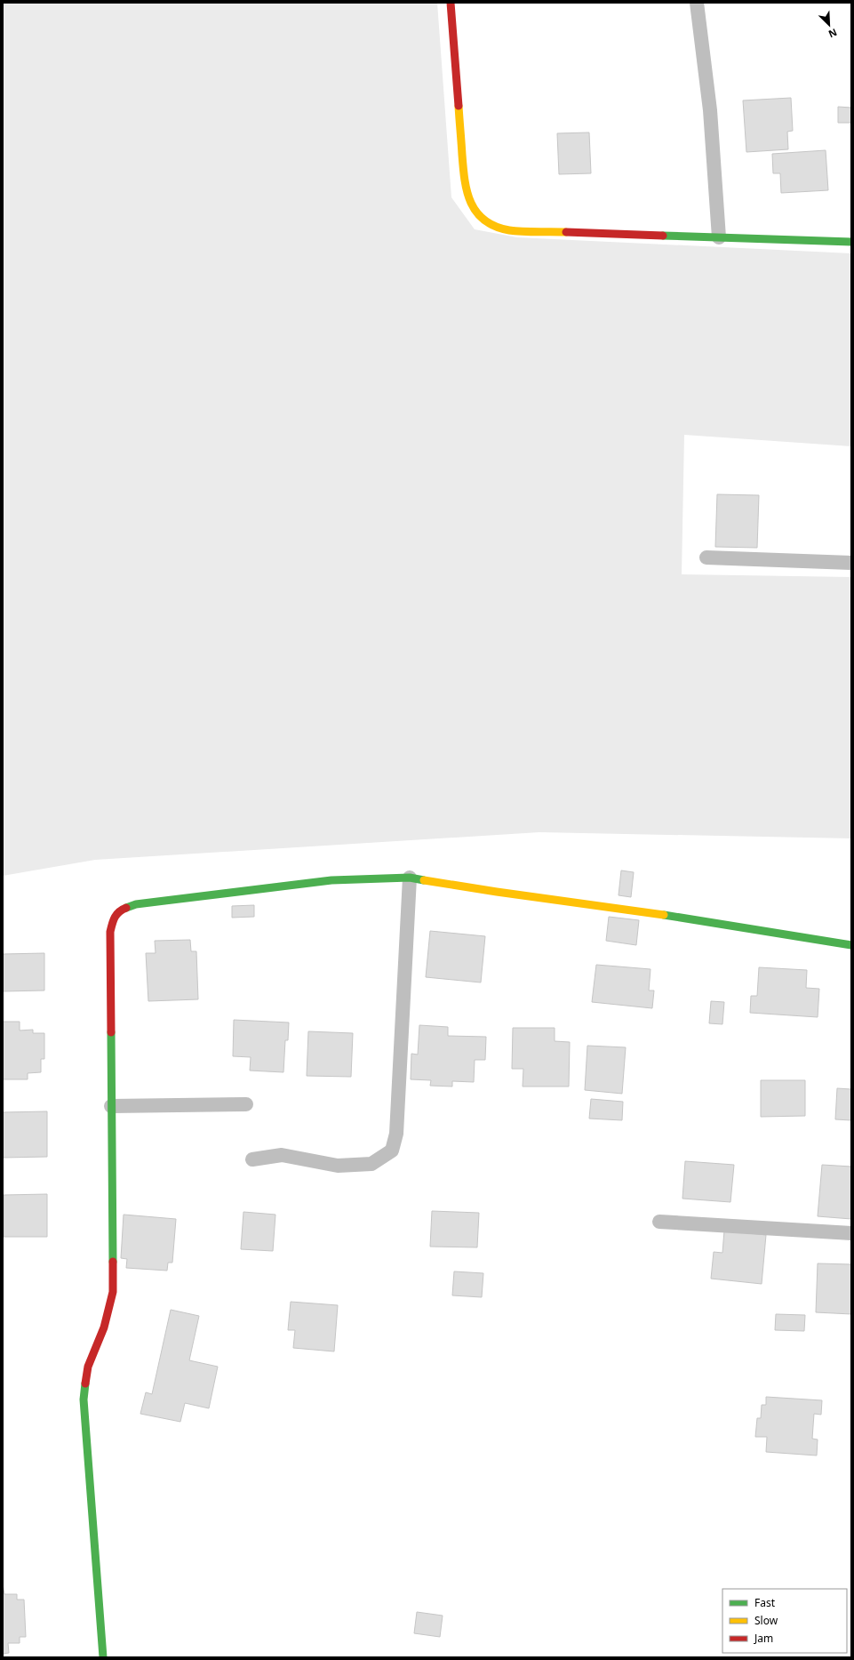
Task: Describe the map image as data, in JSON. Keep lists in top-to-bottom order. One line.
{"legend":["Fast","Slow","Jam"],"north":"bottom right"}
